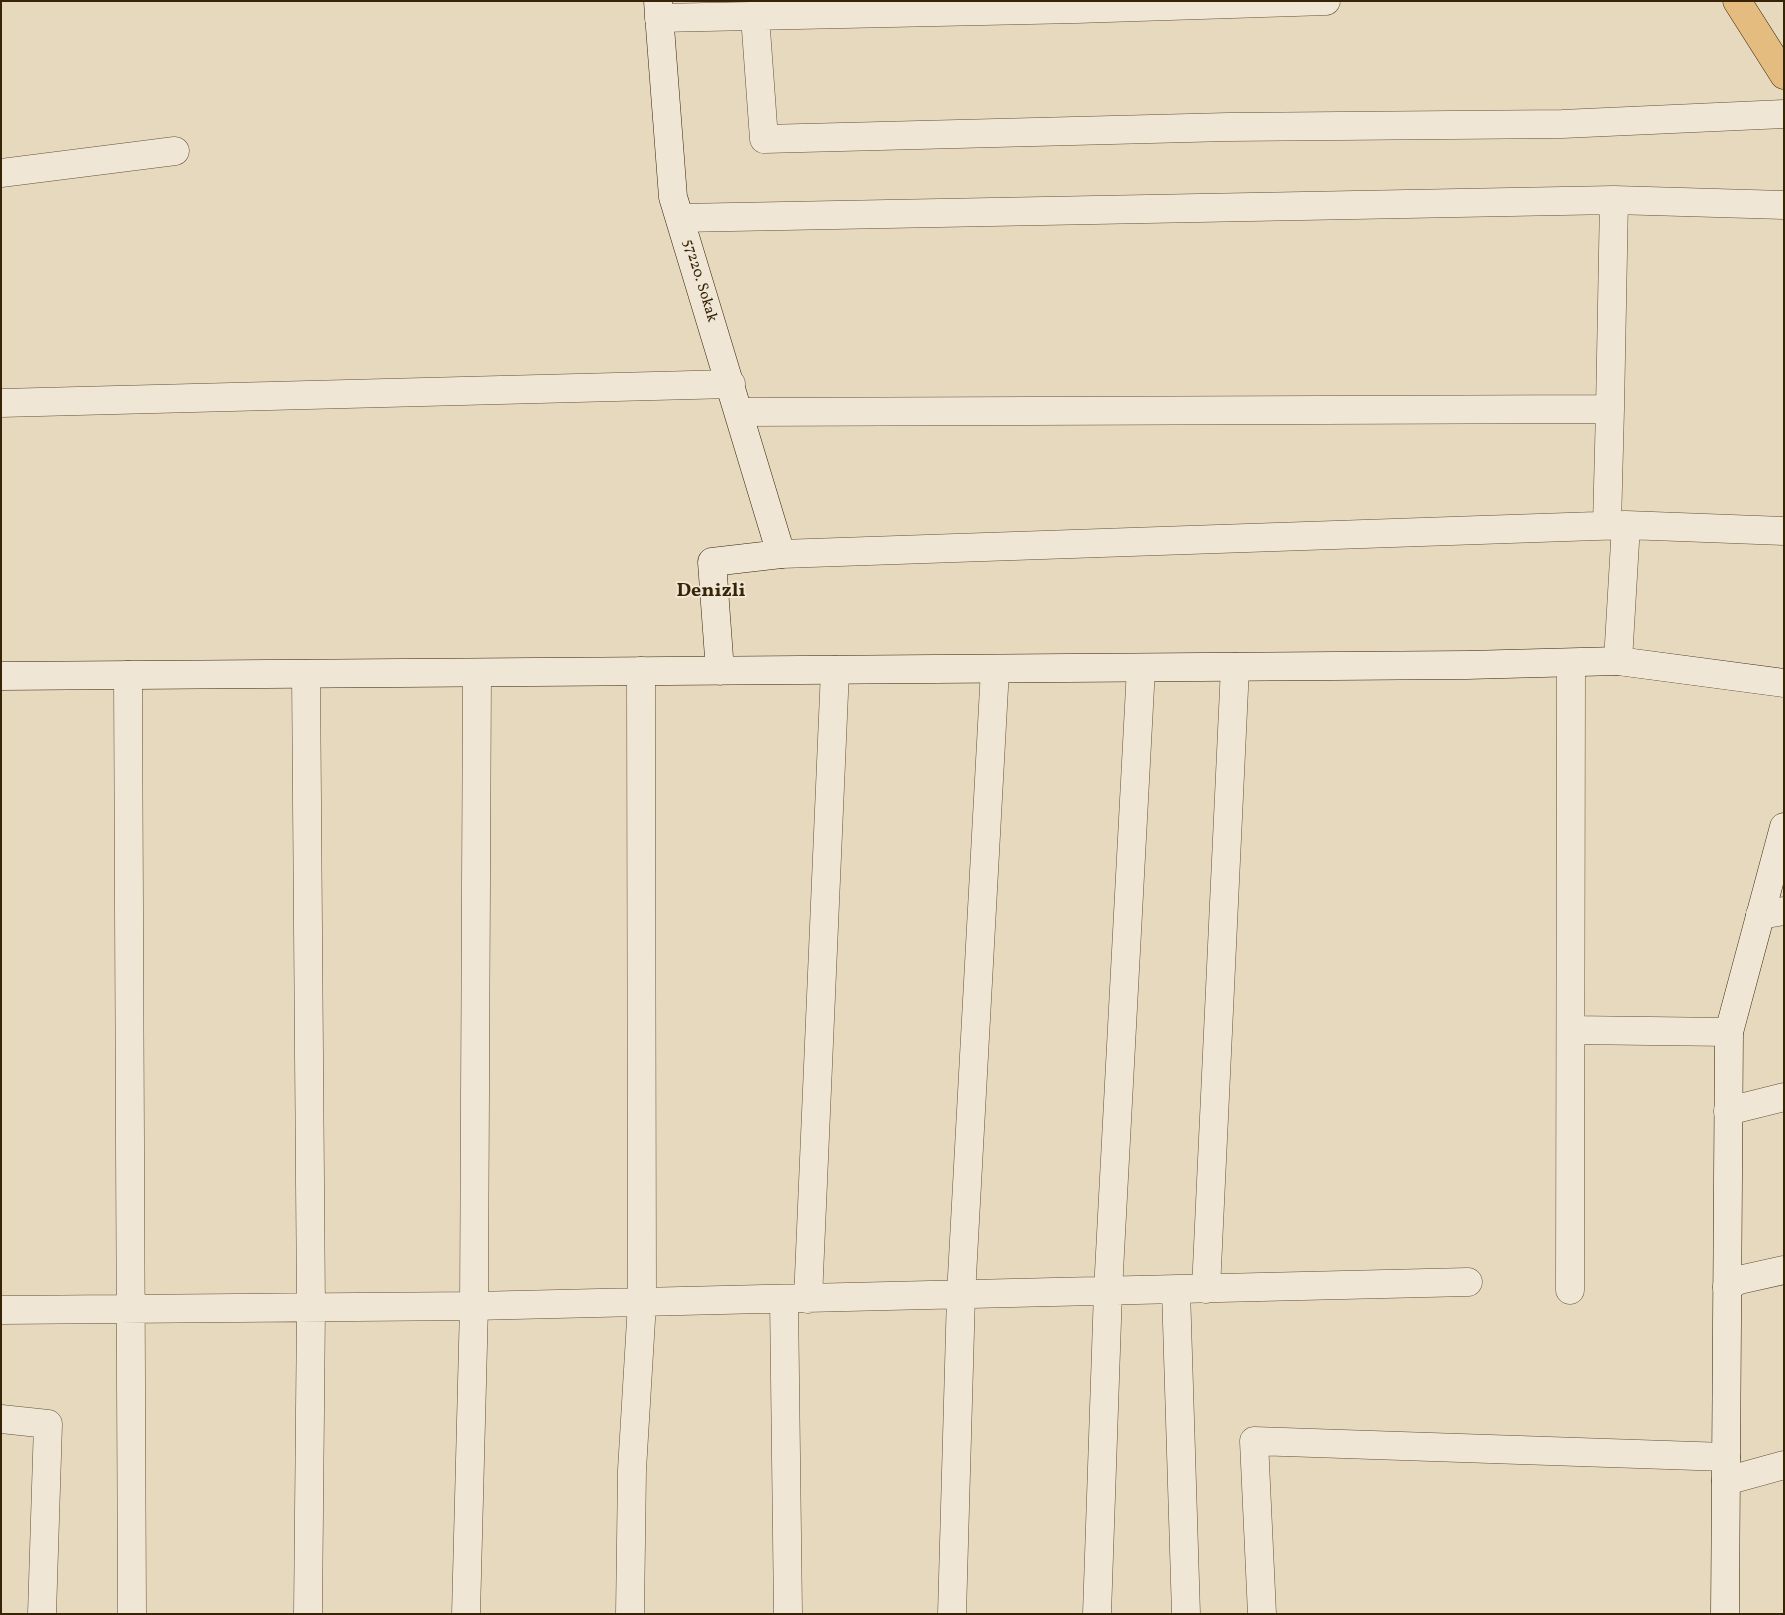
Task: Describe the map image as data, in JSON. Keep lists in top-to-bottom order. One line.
{"streets":{"street":["57220. Sokak"]},"districts":["Denizli"]}
